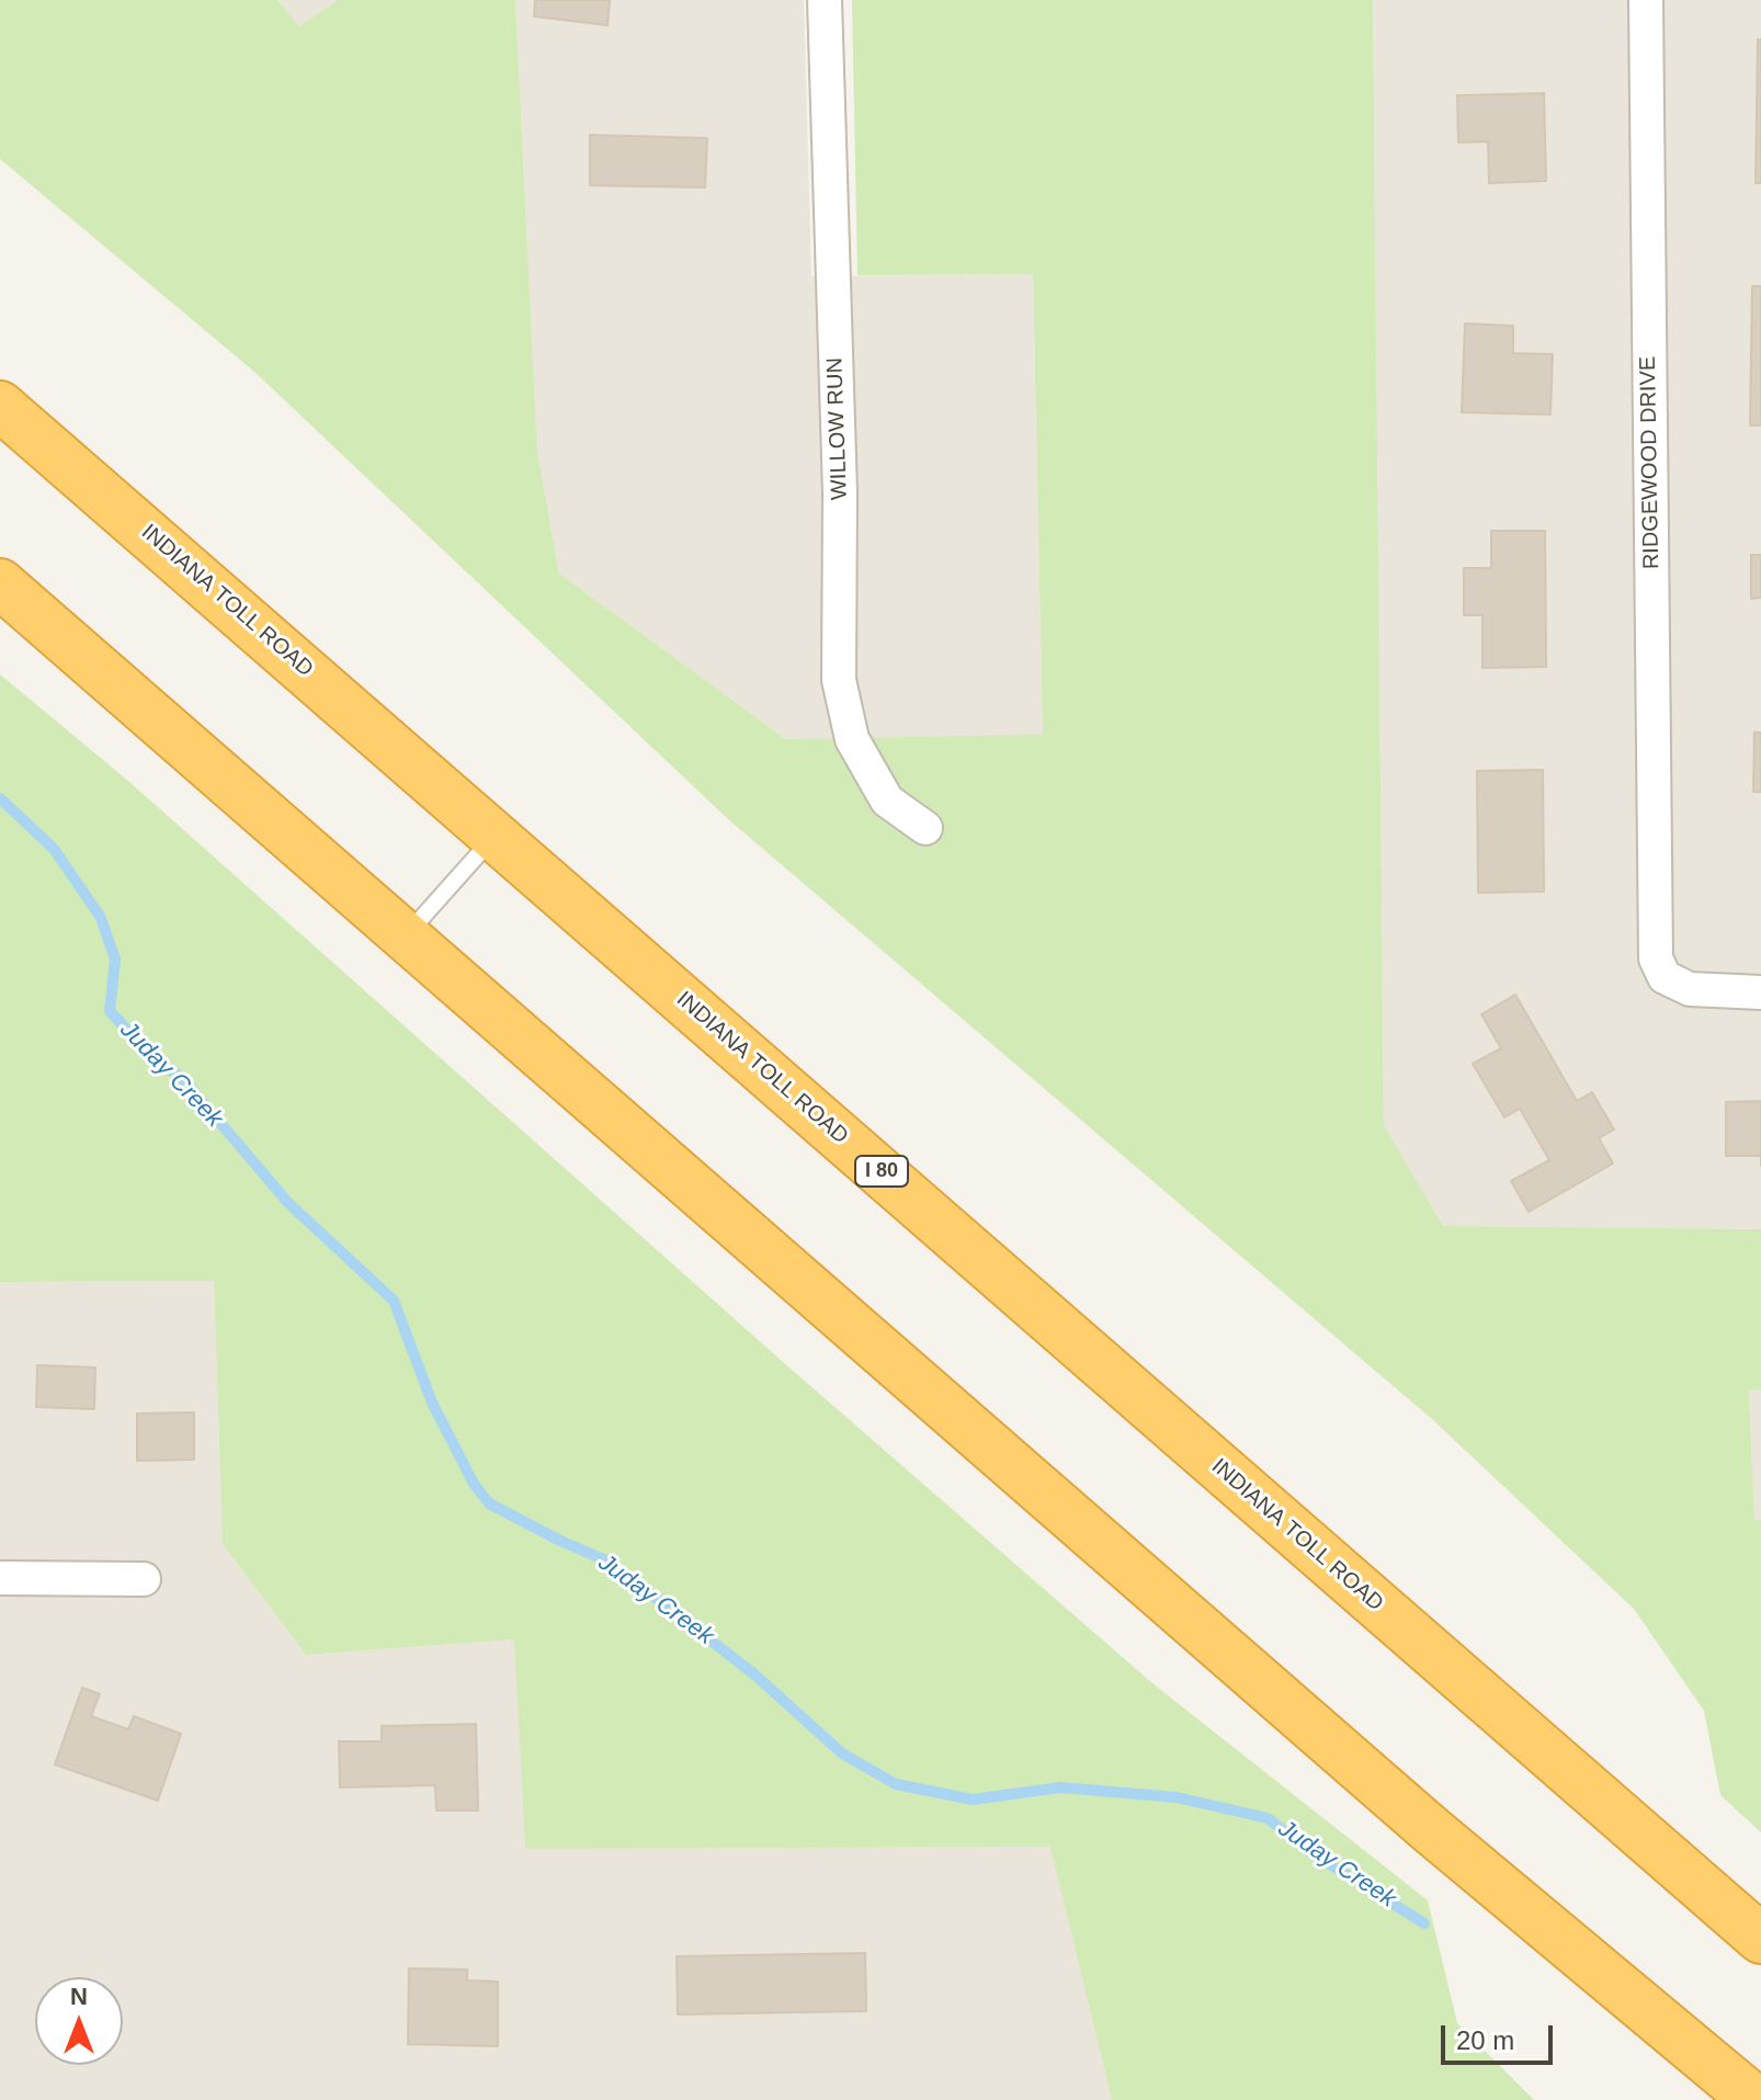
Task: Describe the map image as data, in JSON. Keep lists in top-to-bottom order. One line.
{"streets":{"highway":["INDIANA TOLL ROAD","I 80"],"street":["WILLOW RUN","RIDGEWOOD DRIVE"]},"water":["Juday Creek"],"scale_bar":"20 m","north":"top"}
